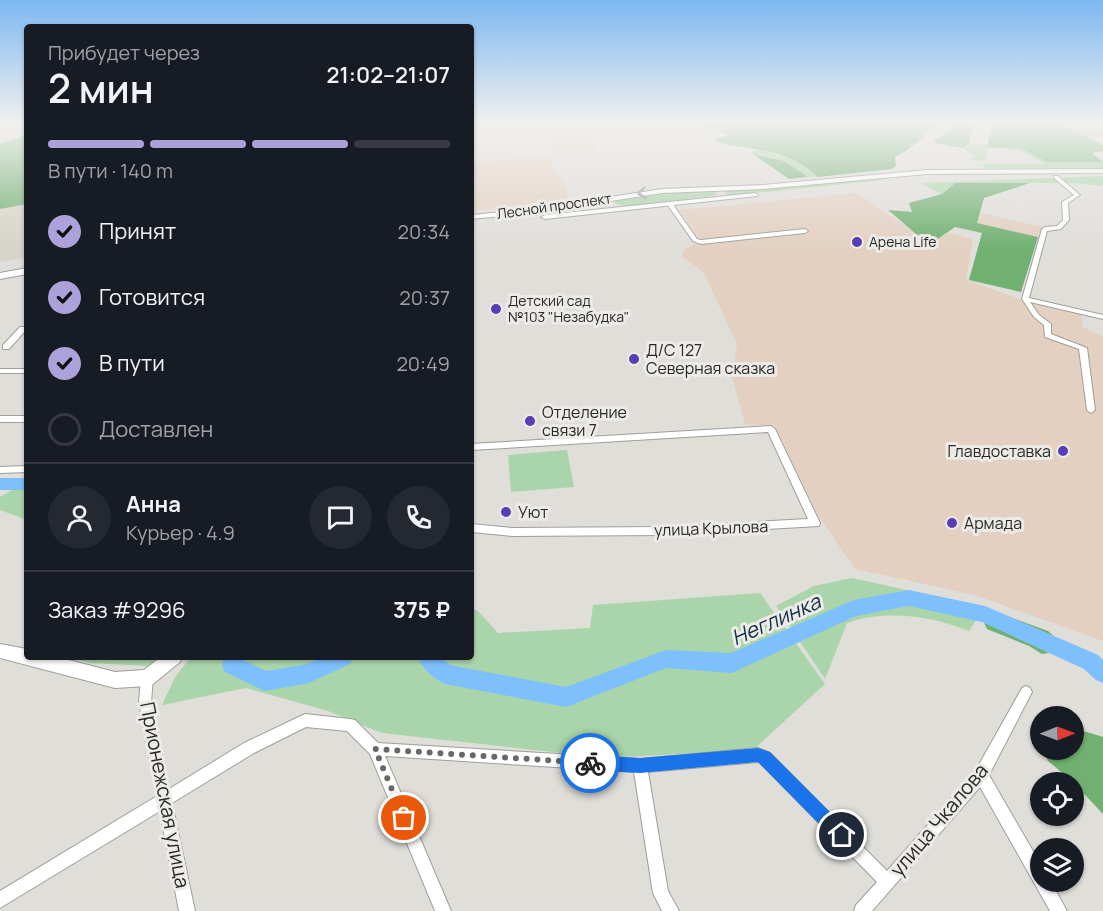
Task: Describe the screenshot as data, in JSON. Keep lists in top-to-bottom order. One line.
{"streets":{"main road":["Лесной проспект","Прионежская улица"],"street":["улица Крылова","улица Чкалова"]},"water":["Неглинка"],"places":["Арена Life","Детский сад №103 \"Незабудка\"","Д/С 127 Северная сказка","Отделение связи 7","Главдоставка","Уют","Армада"],"north":"right","page":{"heading":["2 мин","Прибудет через","21:02–21:07"],"panel":["Анна","Курьер · 4.9","Заказ #9296","375 ₽"],"bar":"В пути · 140 m","list":[["Принят","20:34"],["Готовится","20:37"],["В пути","20:49"],"Доставлен"]}}
